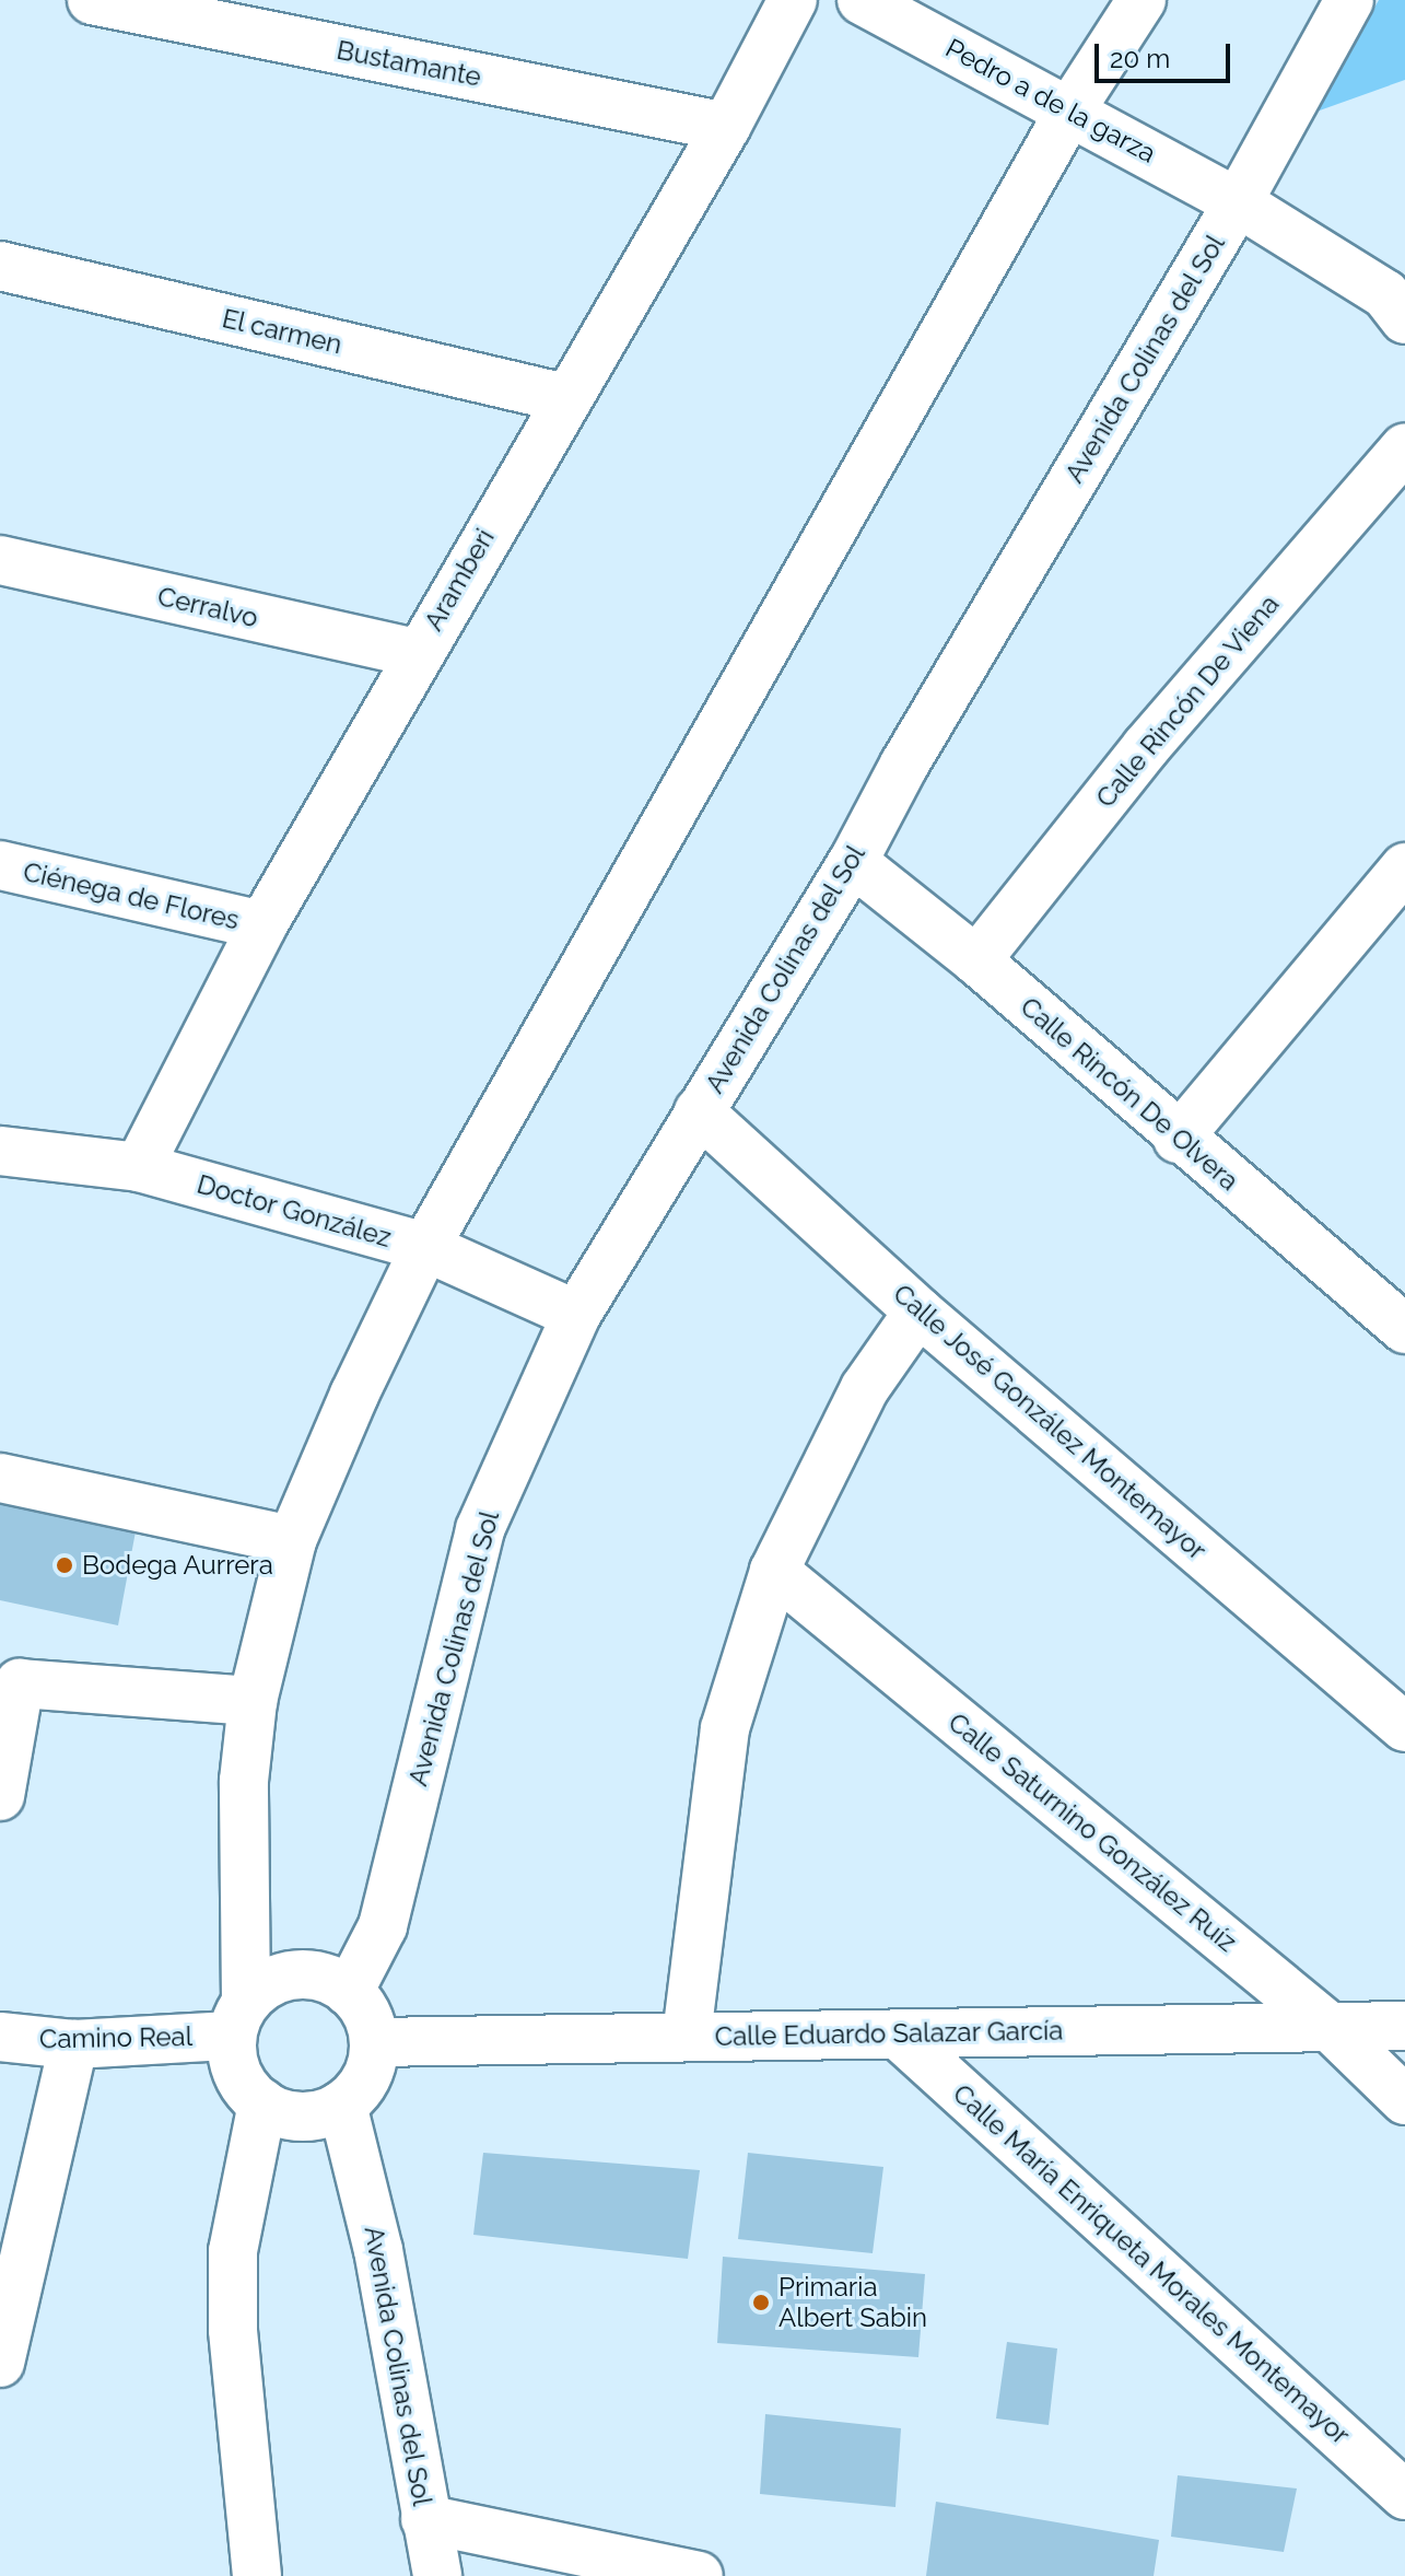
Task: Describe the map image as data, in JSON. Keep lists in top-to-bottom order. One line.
{"streets":{"street":["Bustamante","Pedro a de la garza","El carmen","Avenida Colinas del Sol","Aramberi","Cerralvo","Calle Rincón De Viena","Ciénega de Flores","Calle Rincón De Olvera","Doctor González","Calle José González Montemayor","Calle Saturnino González Ruíz","Calle Eduardo Salazar García","Camino Real","Calle María Enriqueta Morales Montemayor"]},"crossings":[["Bustamante","Aramberi"],["Pedro a de la garza","Avenida Colinas del Sol"],["El carmen","Aramberi"],["Avenida Colinas del Sol","Calle Rincón De Olvera"],["Avenida Colinas del Sol","Doctor González"],["Avenida Colinas del Sol","Calle José González Montemayor"],["Avenida Colinas del Sol","Calle Eduardo Salazar García"],["Avenida Colinas del Sol","Camino Real"],["Aramberi","Cerralvo"],["Aramberi","Ciénega de Flores"],["Aramberi","Doctor González"],["Calle Rincón De Viena","Calle Rincón De Olvera"],["Calle Saturnino González Ruíz","Calle Eduardo Salazar García"],["Calle Eduardo Salazar García","Camino Real"],["Calle Eduardo Salazar García","Calle María Enriqueta Morales Montemayor"]],"places":["Bodega Aurrera","Primaria Albert Sabin"],"scale_bar":"20 m"}
